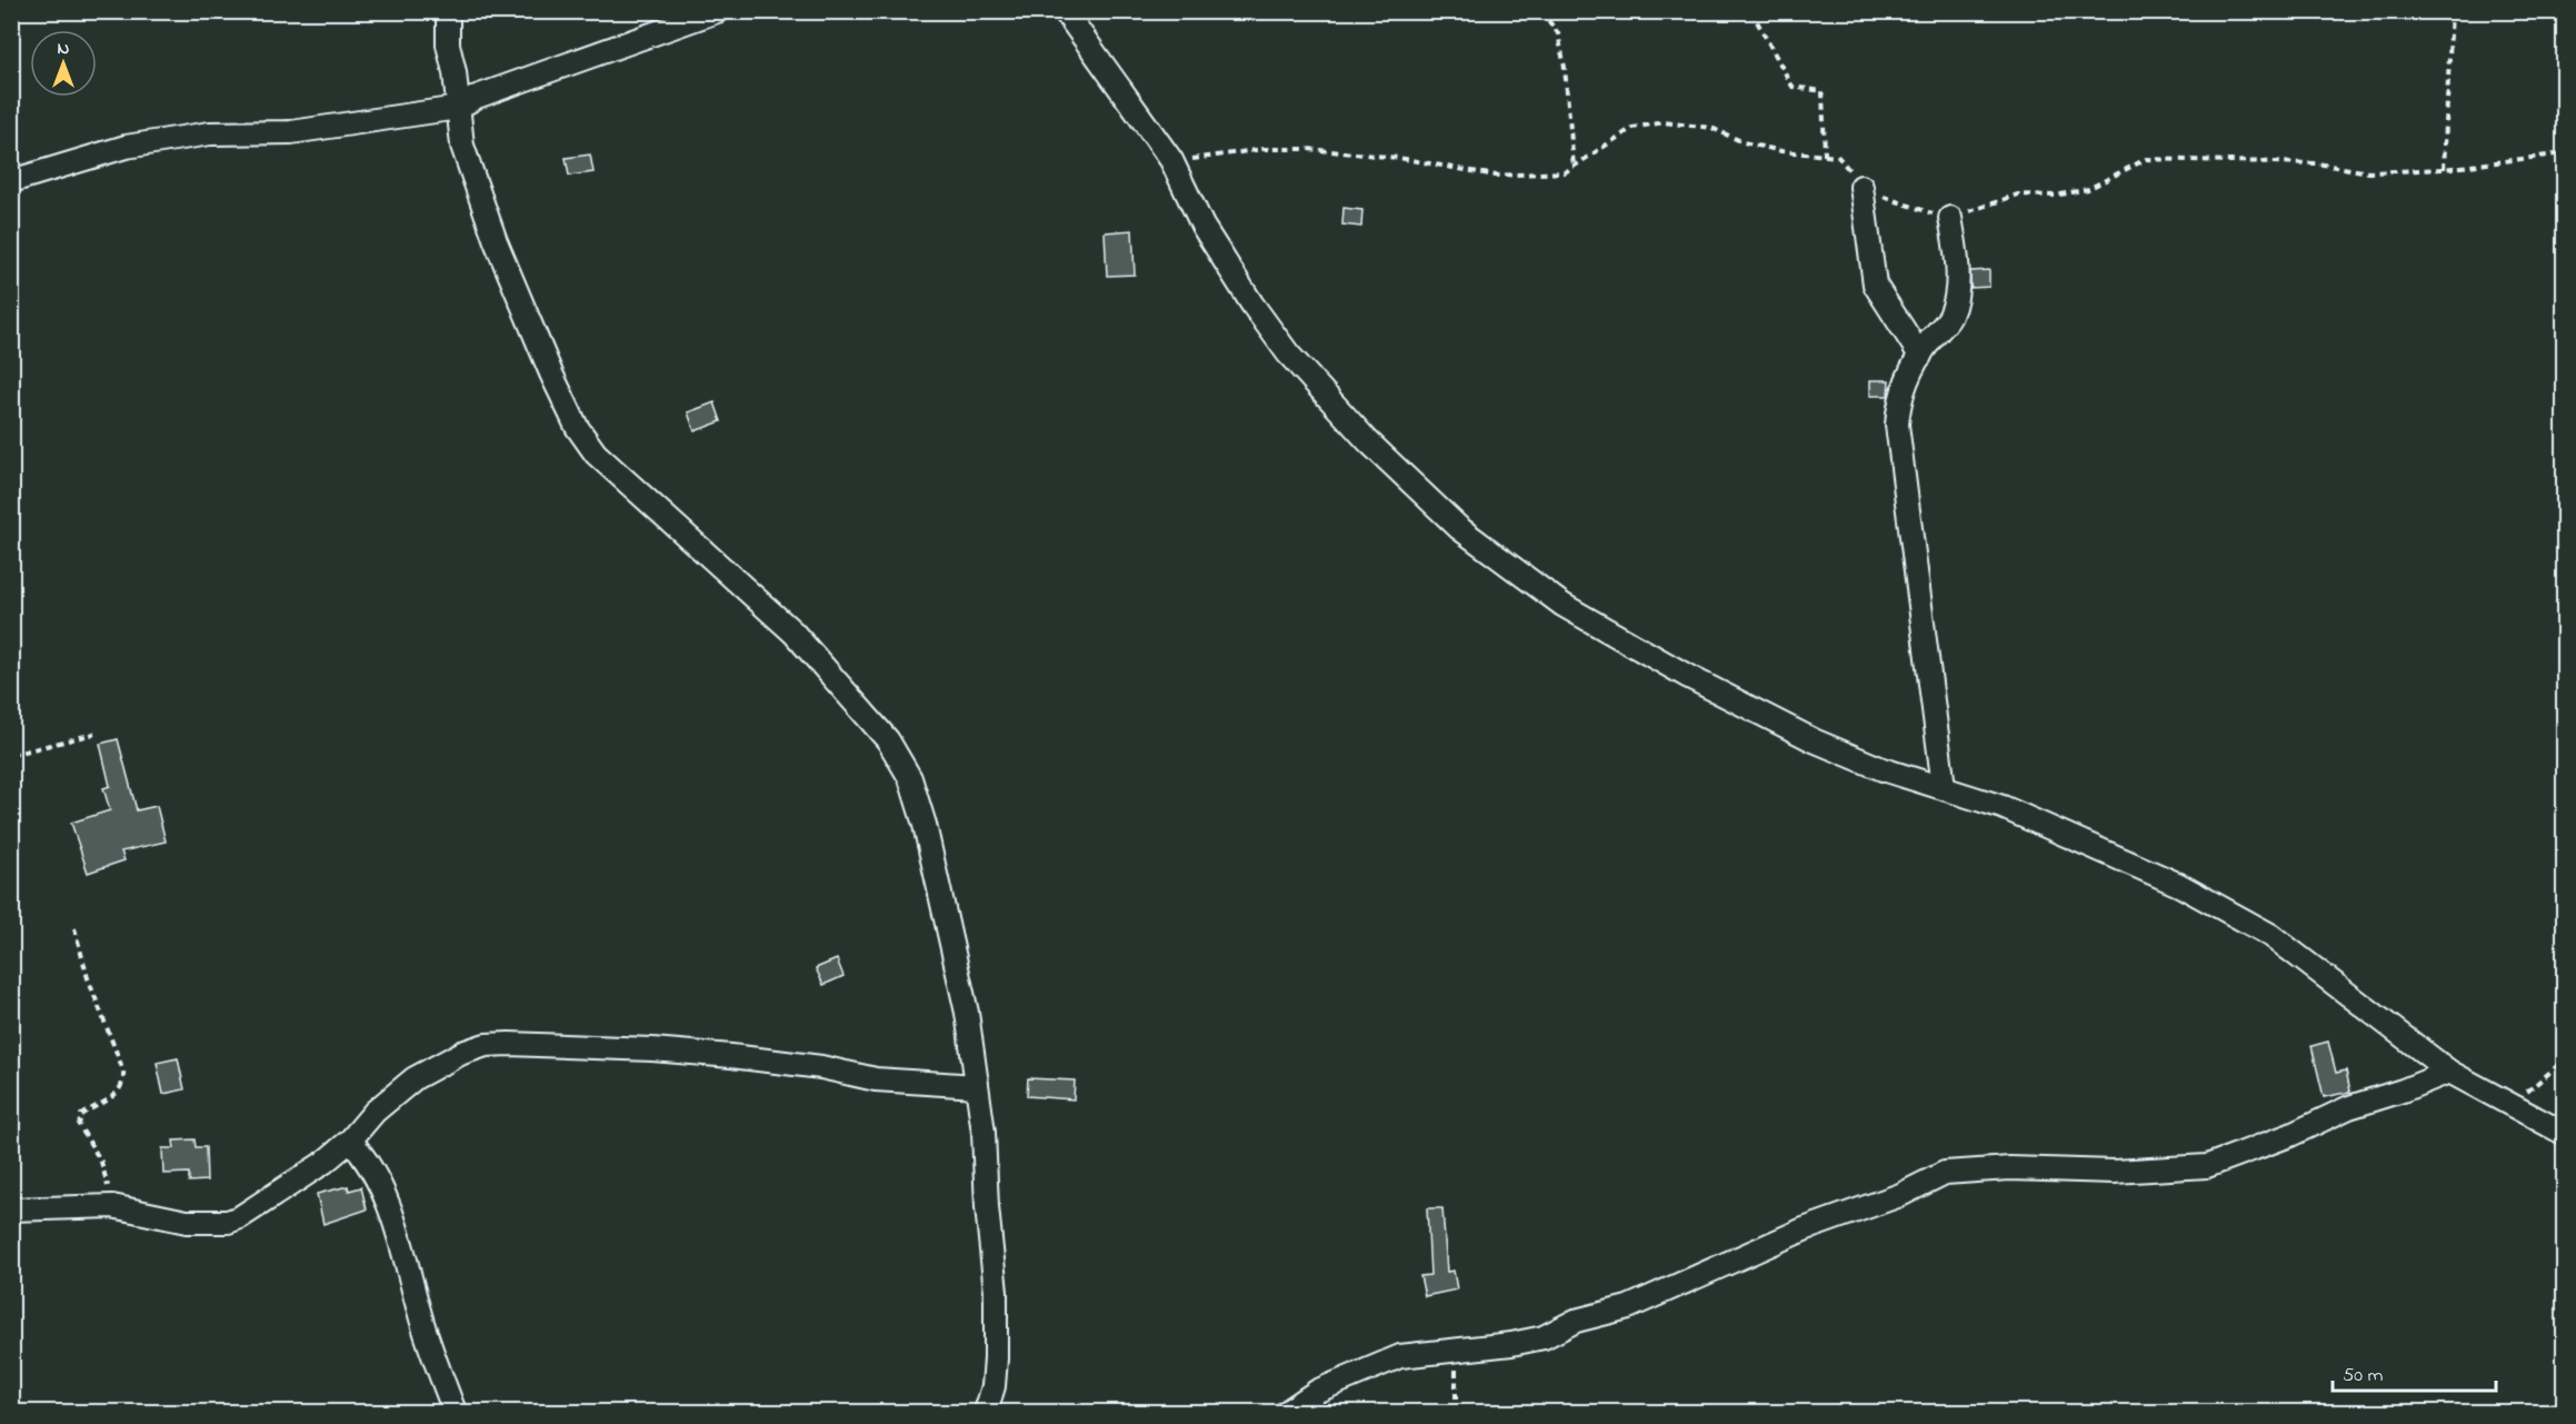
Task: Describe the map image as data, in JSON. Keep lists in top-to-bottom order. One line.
{"scale_bar":"50 m","north":"top"}
